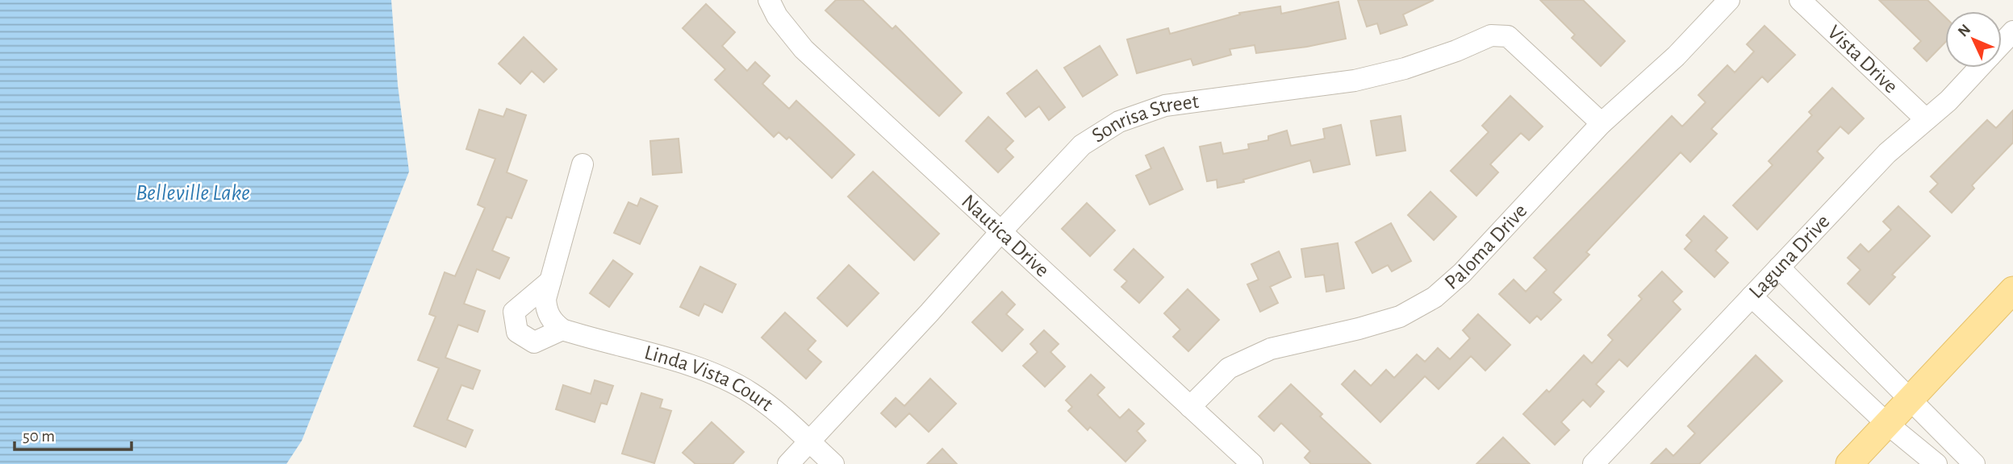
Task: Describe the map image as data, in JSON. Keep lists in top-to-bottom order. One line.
{"streets":{"street":["Vista Drive","Sonrisa Street","Nautica Drive","Paloma Drive","Laguna Drive","Linda Vista Court"]},"crossings":[["Vista Drive","Laguna Drive"],["Sonrisa Street","Nautica Drive"],["Sonrisa Street","Paloma Drive"],["Sonrisa Street","Linda Vista Court"],["Nautica Drive","Paloma Drive"]],"water":["Belleville Lake"],"scale_bar":"50 m","north":"top left"}
